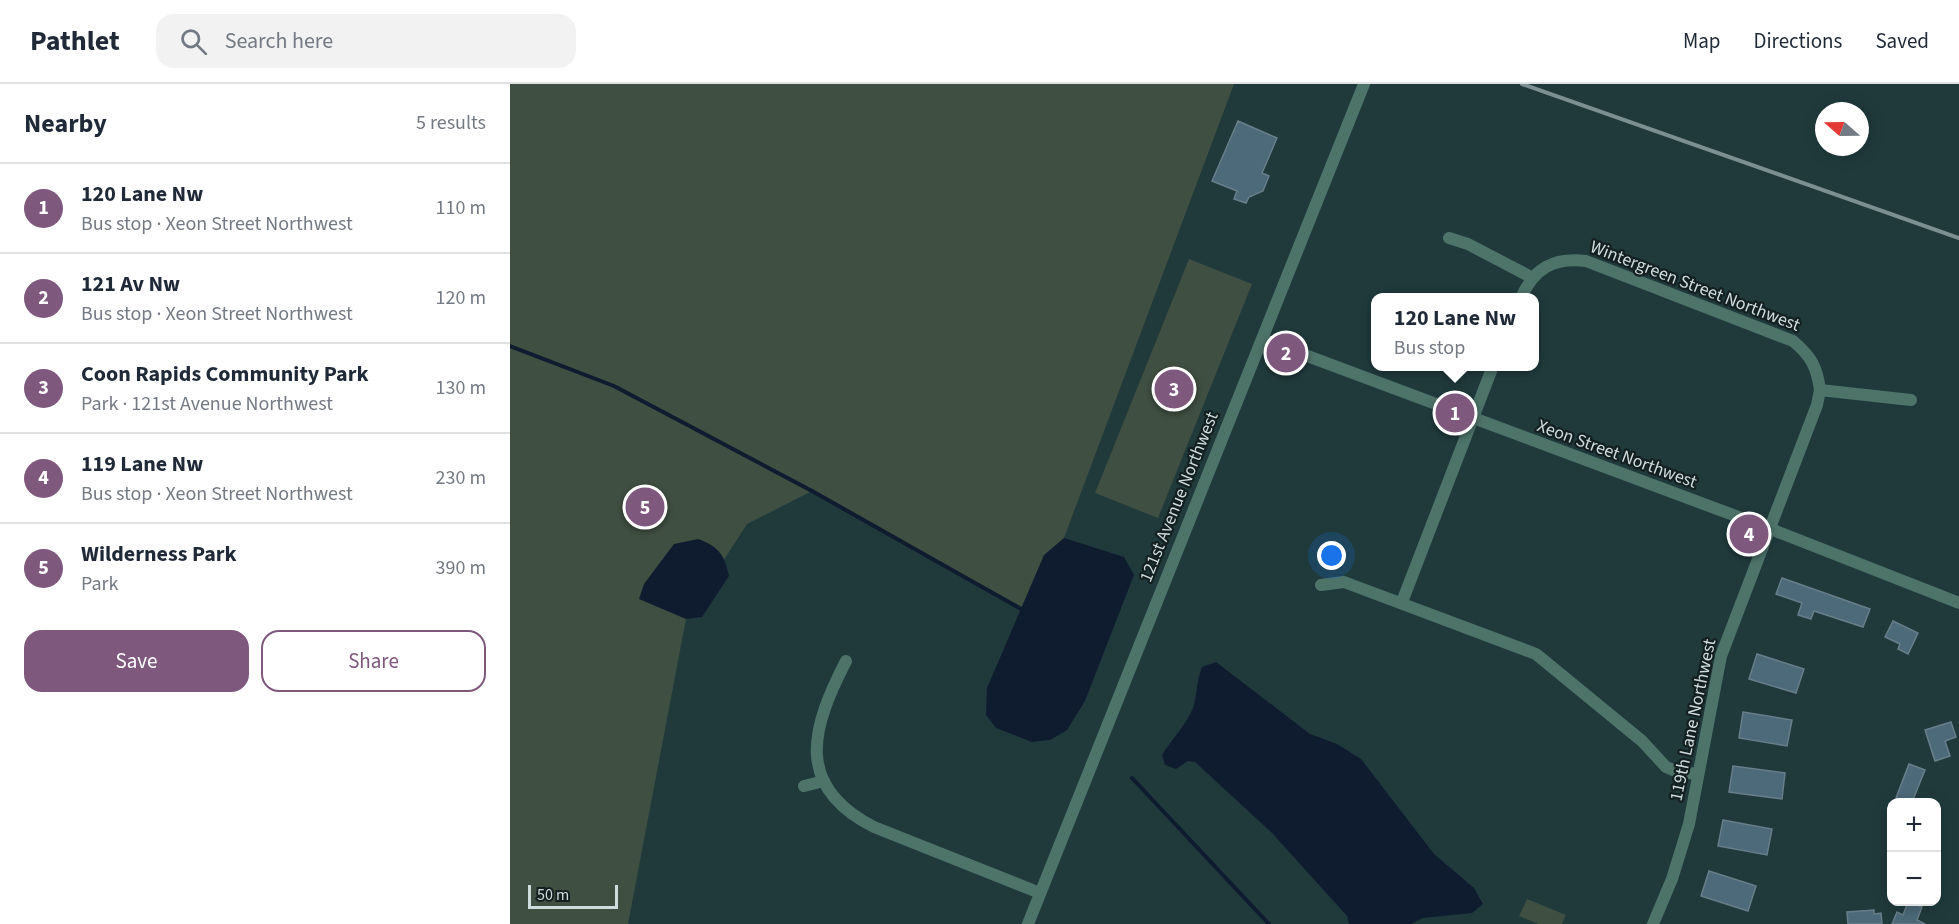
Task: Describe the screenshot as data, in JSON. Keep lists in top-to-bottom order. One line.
{"streets":{"street":["Wintergreen Street Northwest","Xeon Street Northwest","121st Avenue Northwest","119th Lane Northwest"]},"crossings":[["Wintergreen Street Northwest","119th Lane Northwest"],["Xeon Street Northwest","121st Avenue Northwest"],["Xeon Street Northwest","119th Lane Northwest"]],"scale_bar":"50 m","north":"left","page":{"header":"Pathlet","search":"Search here","nav":["Map","Directions","Saved"],"heading":["Nearby","5 results"],"list":[{"mark":"1","name":"120 Lane Nw","note":"Bus stop · Xeon Street Northwest","value":"110 m"},{"mark":"2","name":"121 Av Nw","note":"Bus stop · Xeon Street Northwest","value":"120 m"},{"mark":"3","name":"Coon Rapids Community Park","note":"Park · 121st Avenue Northwest","value":"130 m"},{"mark":"4","name":"119 Lane Nw","note":"Bus stop · Xeon Street Northwest","value":"230 m"},{"mark":"5","name":"Wilderness Park","note":"Park","value":"390 m"}],"popup":["120 Lane Nw","Bus stop"],"pins":["2","3","1","5","4"],"buttons":["Save","Share"],"map_buttons":["+","−"],"scale":"50 m"}}
